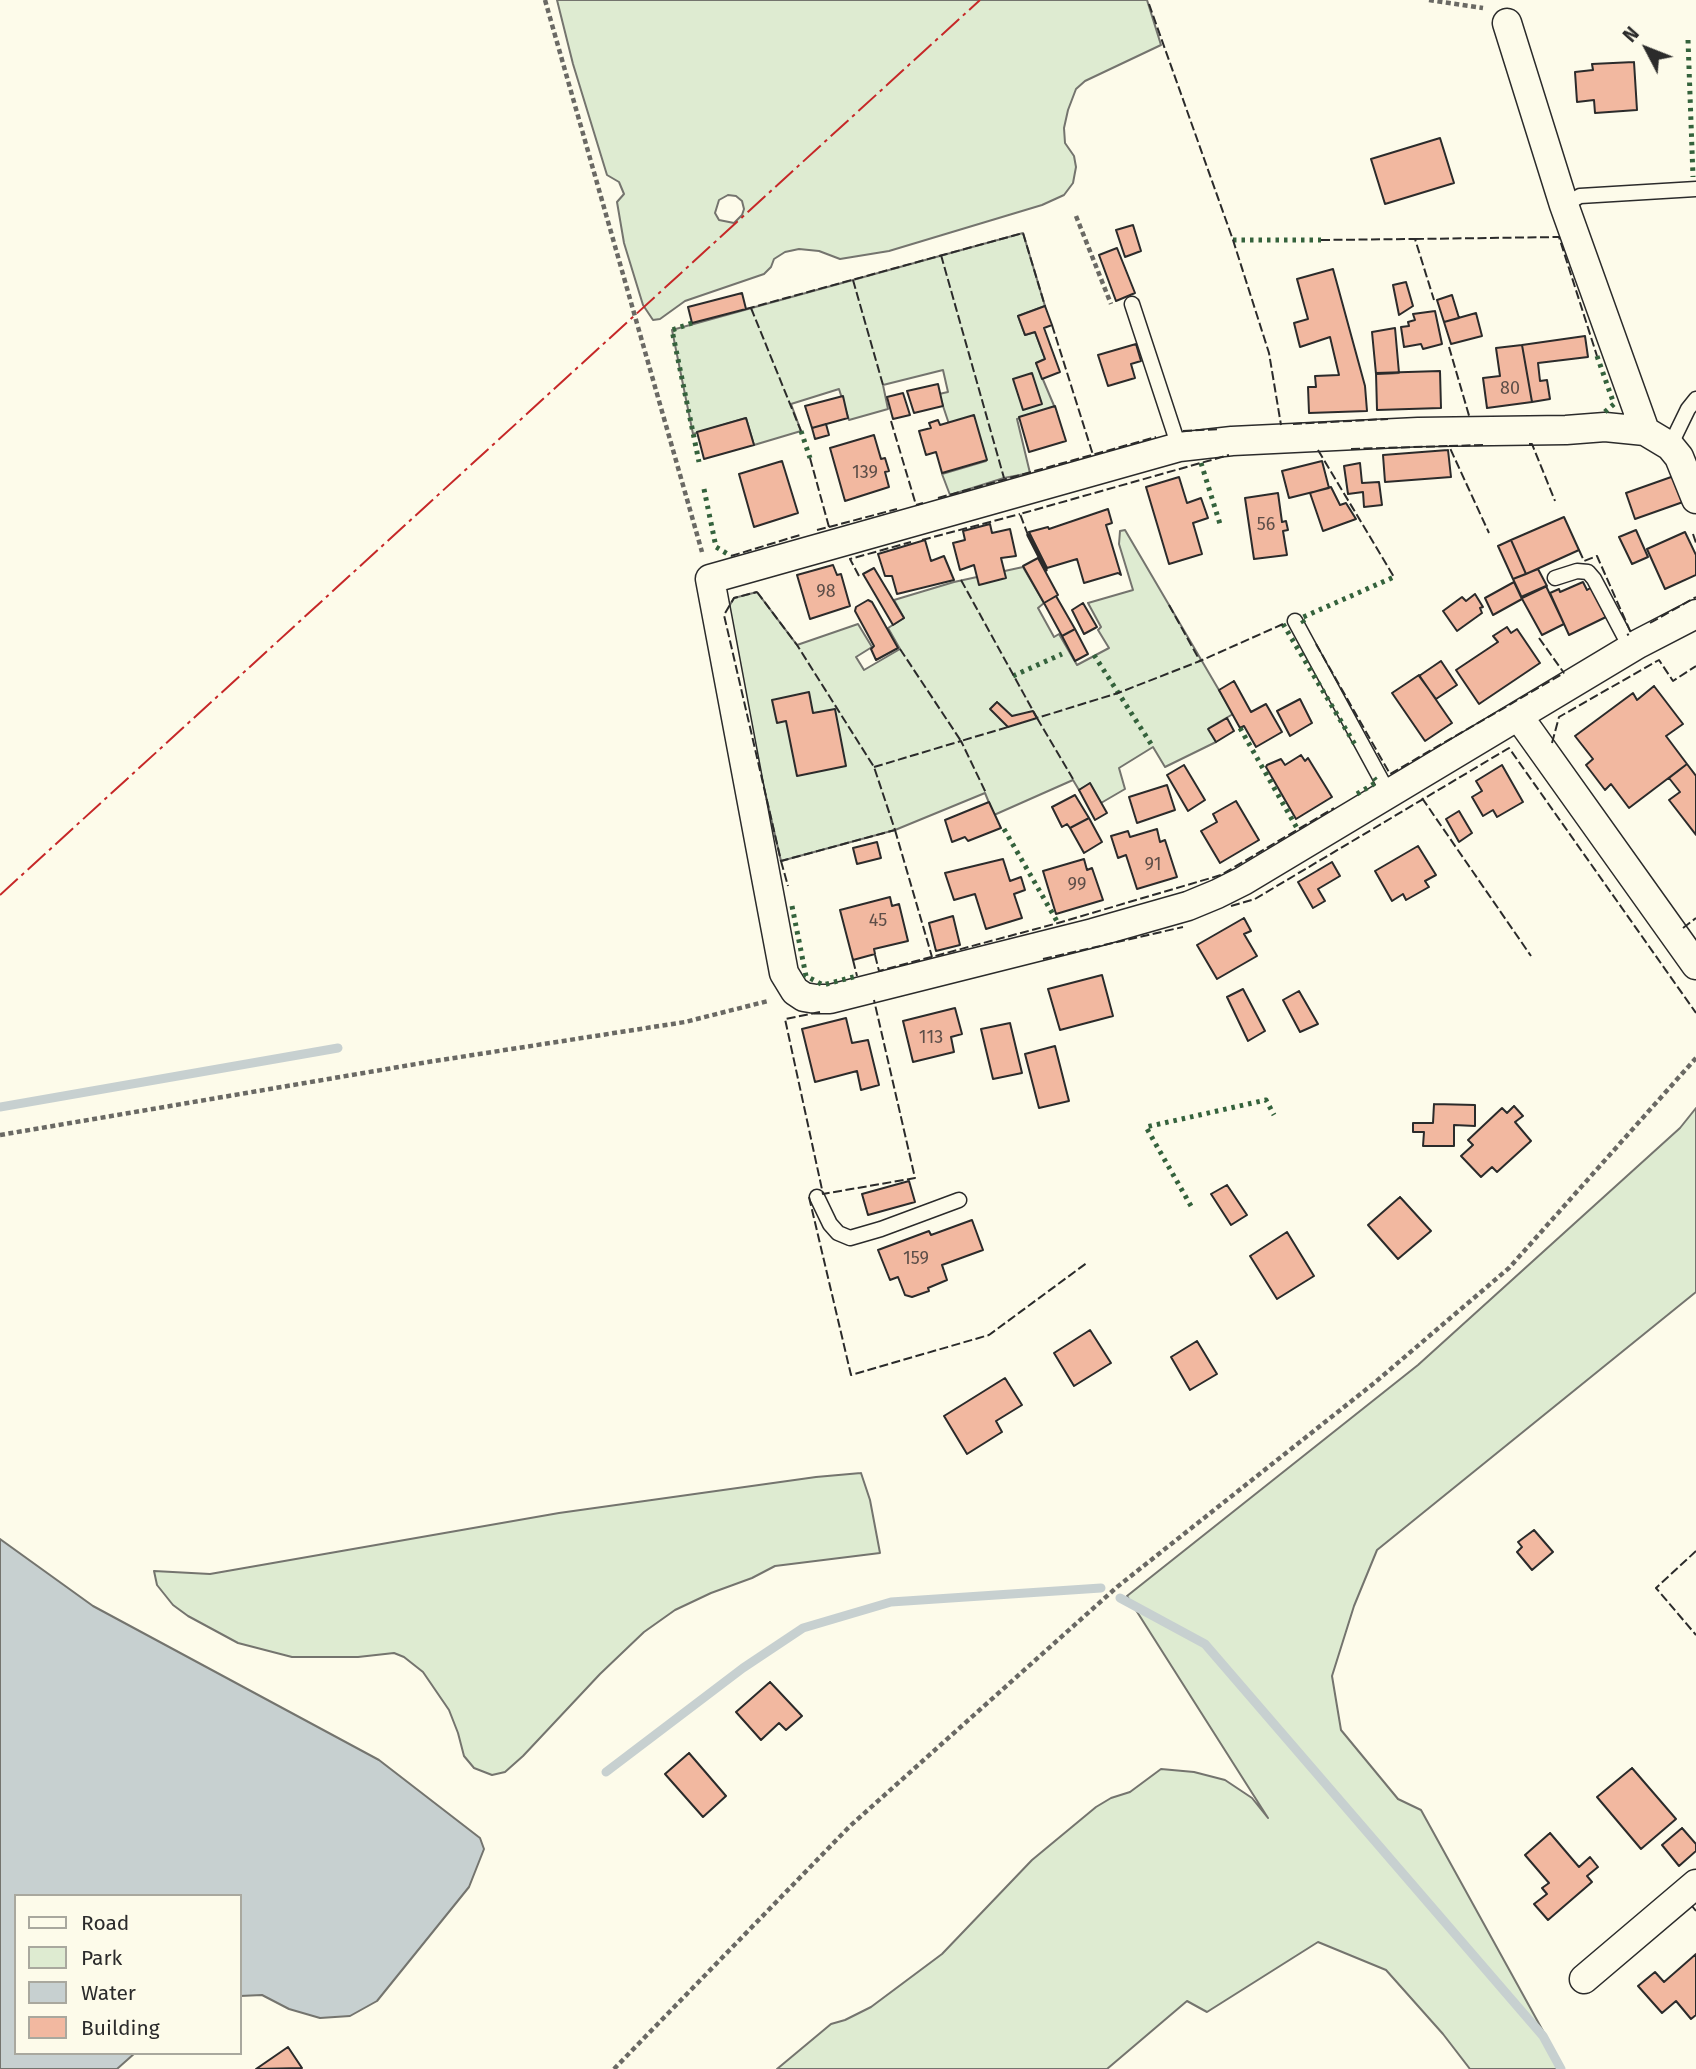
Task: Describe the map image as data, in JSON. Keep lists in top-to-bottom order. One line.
{"house_numbers":["80","139","56","98","91","99","45","113","159"],"legend":["Road","Park","Water","Building"],"north":"top left"}
